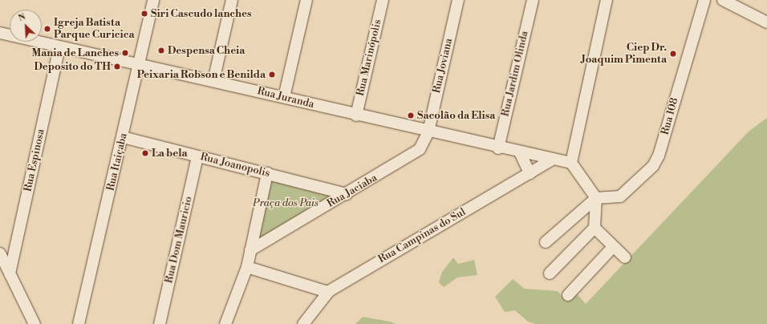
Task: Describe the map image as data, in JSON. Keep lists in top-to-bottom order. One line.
{"streets":{"street":["Rua Marinópolis","Rua Joviana","Rua Jardim Olinda","Rua Juranda","Rua 108","Rua Espinosa","Rua Itaiçaba","Rua Joanopolis","Rua Jaciaba","Rua Campinas do Sul","Rua Dom Mauricio"]},"crossings":[["Rua Marinópolis","Rua Juranda"],["Rua Joviana","Rua Juranda"],["Rua Joviana","Rua Jaciaba"],["Rua Jardim Olinda","Rua Juranda"],["Rua Juranda","Rua Espinosa"],["Rua Juranda","Rua Itaiçaba"],["Rua Juranda","Rua Jaciaba"],["Rua Juranda","Rua Campinas do Sul"],["Rua Itaiçaba","Rua Joanopolis"],["Rua Joanopolis","Rua Jaciaba"],["Rua Joanopolis","Rua Dom Mauricio"]],"parks":["Praça dos Pais"],"places":["Siri Cascudo lanches","Igreja Batista Parque Curicica","Despensa Cheia","Mania de Lanches","Ciep Dr. Joaquim Pimenta","Deposito do TH","Peixaria Robson e Benilda","Sacolão da Elisa","La bela"],"north":"top left"}
